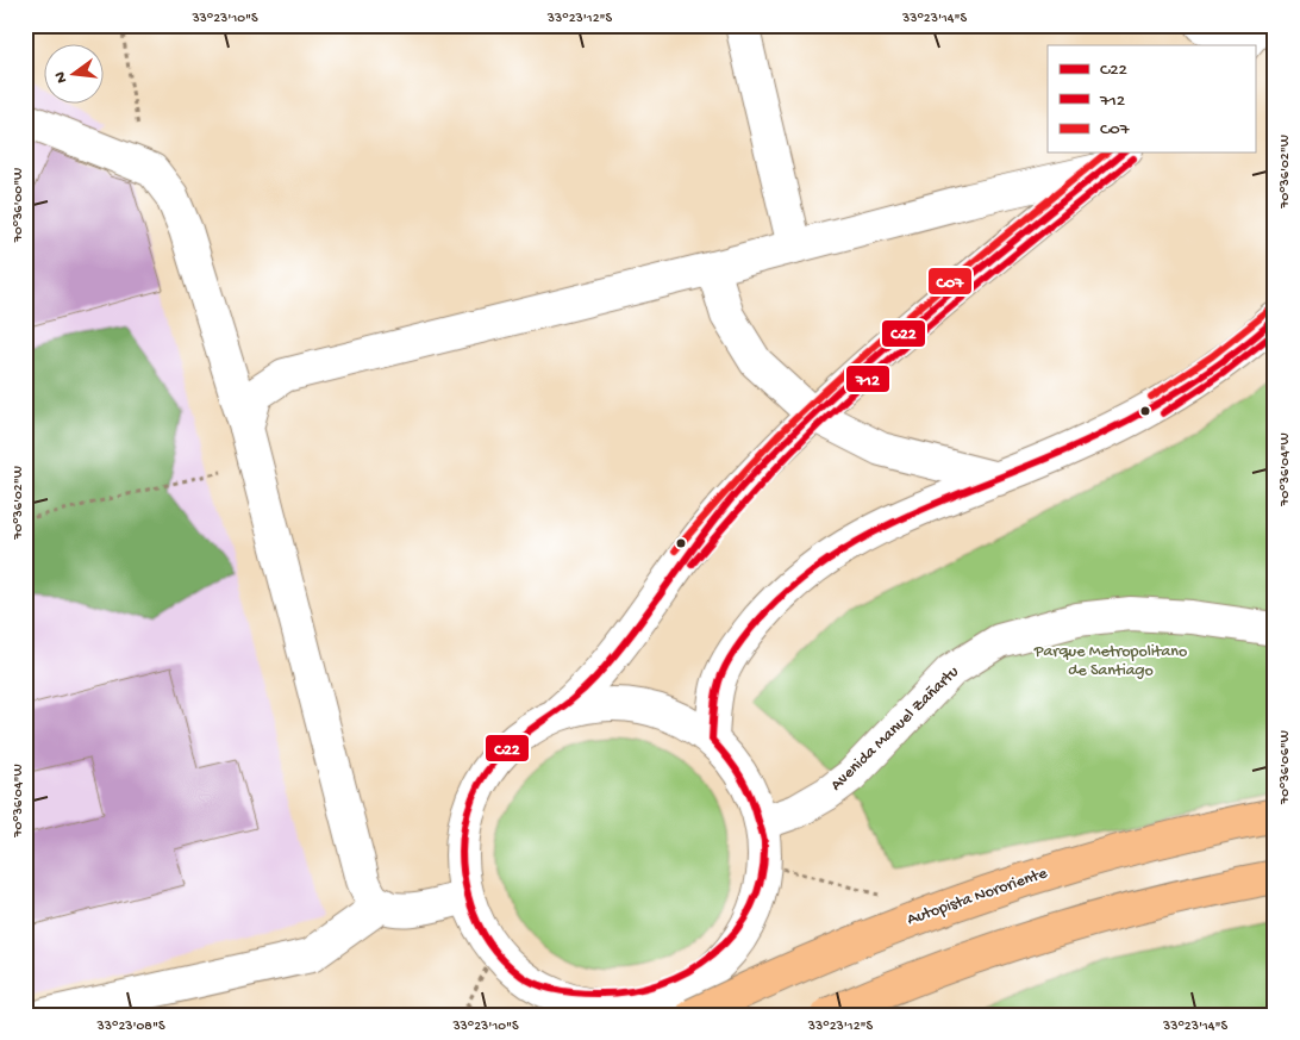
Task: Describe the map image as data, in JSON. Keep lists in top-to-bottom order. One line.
{"streets":{"highway":["Autopista Nororiente"],"street":["Avenida Manuel Zañartu"]},"parks":["Parque Metropolitano de Santiago"],"lines":["transit line C22","transit line C07","transit line 712"],"legend":["C22","712","C07"],"north":"left","coordinates":["33°23'10\"S","33°23'12\"S","33°23'14\"S","70°36'02\"W","70°36'00\"W","70°36'04\"W","70°36'06\"W","33°23'08\"S"]}
